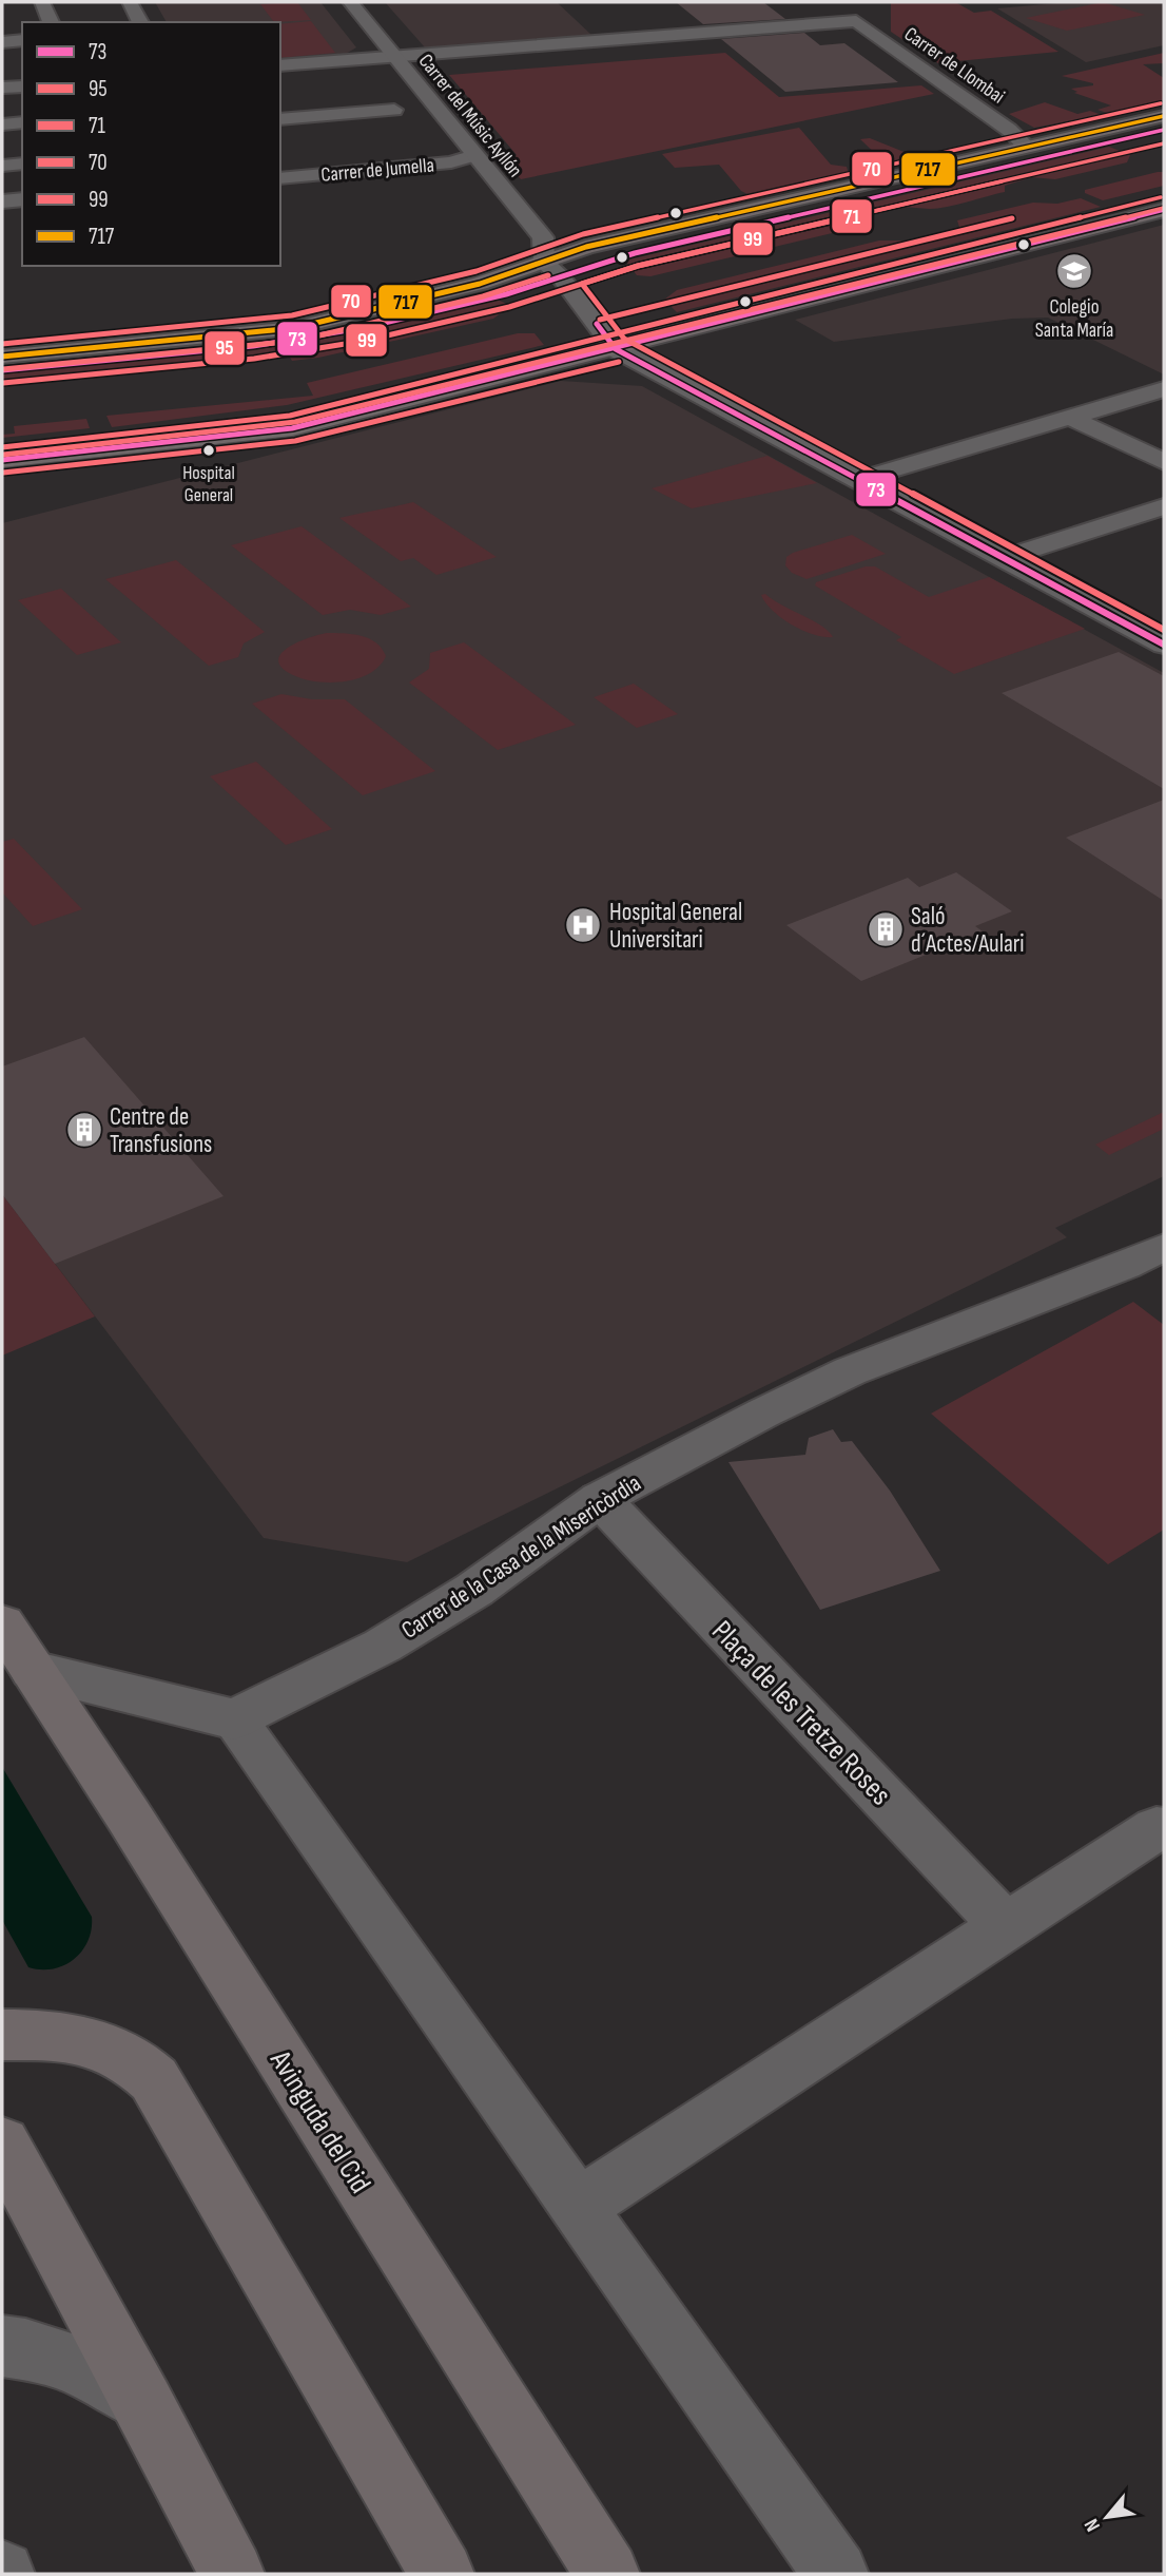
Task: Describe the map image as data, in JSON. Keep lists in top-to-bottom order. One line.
{"streets":{"main road":["Avinguda del Cid"],"street":["Carrer de Llombai","Carrer del Músic Ayllón","Carrer de Jumella","Carrer de la Casa de la Misericòrdia","Plaça de les Tretze Roses"]},"crossings":[["Carrer del Músic Ayllón","Carrer de Jumella"],["Carrer de la Casa de la Misericòrdia","Plaça de les Tretze Roses"]],"places":{"school or university":["Colegio Santa María"],"other":["Hospital General"],"hospital":["Hospital General Universitari"],"building":["Saló d´Actes/Aulari","Centre de Transfusions"]},"lines":["transit line 70","transit line 717","transit line 73","transit line 71","transit line 99","transit line 95"],"legend":["73","95","71","70","99","717"],"north":"bottom left"}
